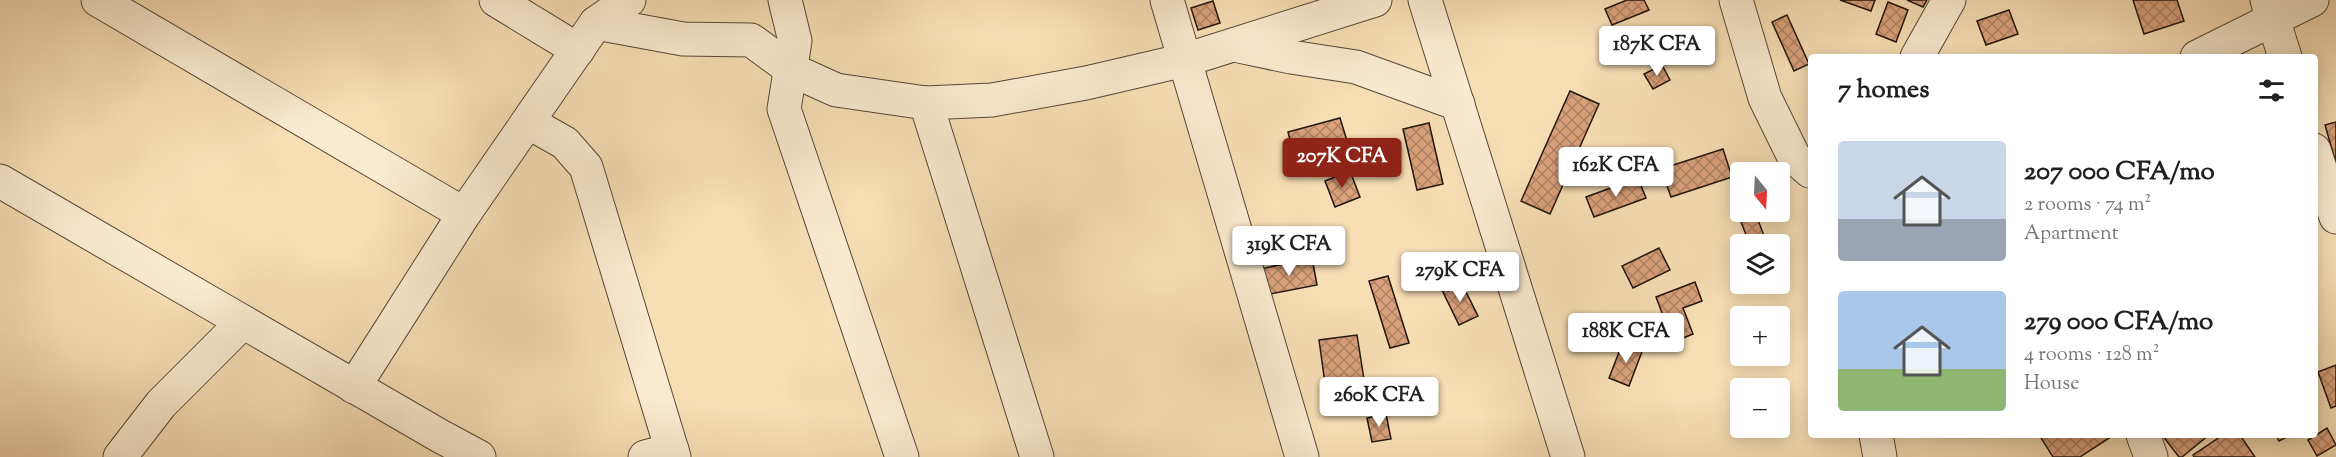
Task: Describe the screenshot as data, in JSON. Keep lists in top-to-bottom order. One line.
{"north":"bottom","page":{"price":["187K CFA","207K CFA","162K CFA","319K CFA","279K CFA","188K CFA","260K CFA"],"heading":"7 homes","list":[{"name":"207 000 CFA/mo","note":"2 rooms · 74 m² · Apartment"},{"name":"279 000 CFA/mo","note":"4 rooms · 128 m² · House"}],"map_buttons":["+","−"]}}
